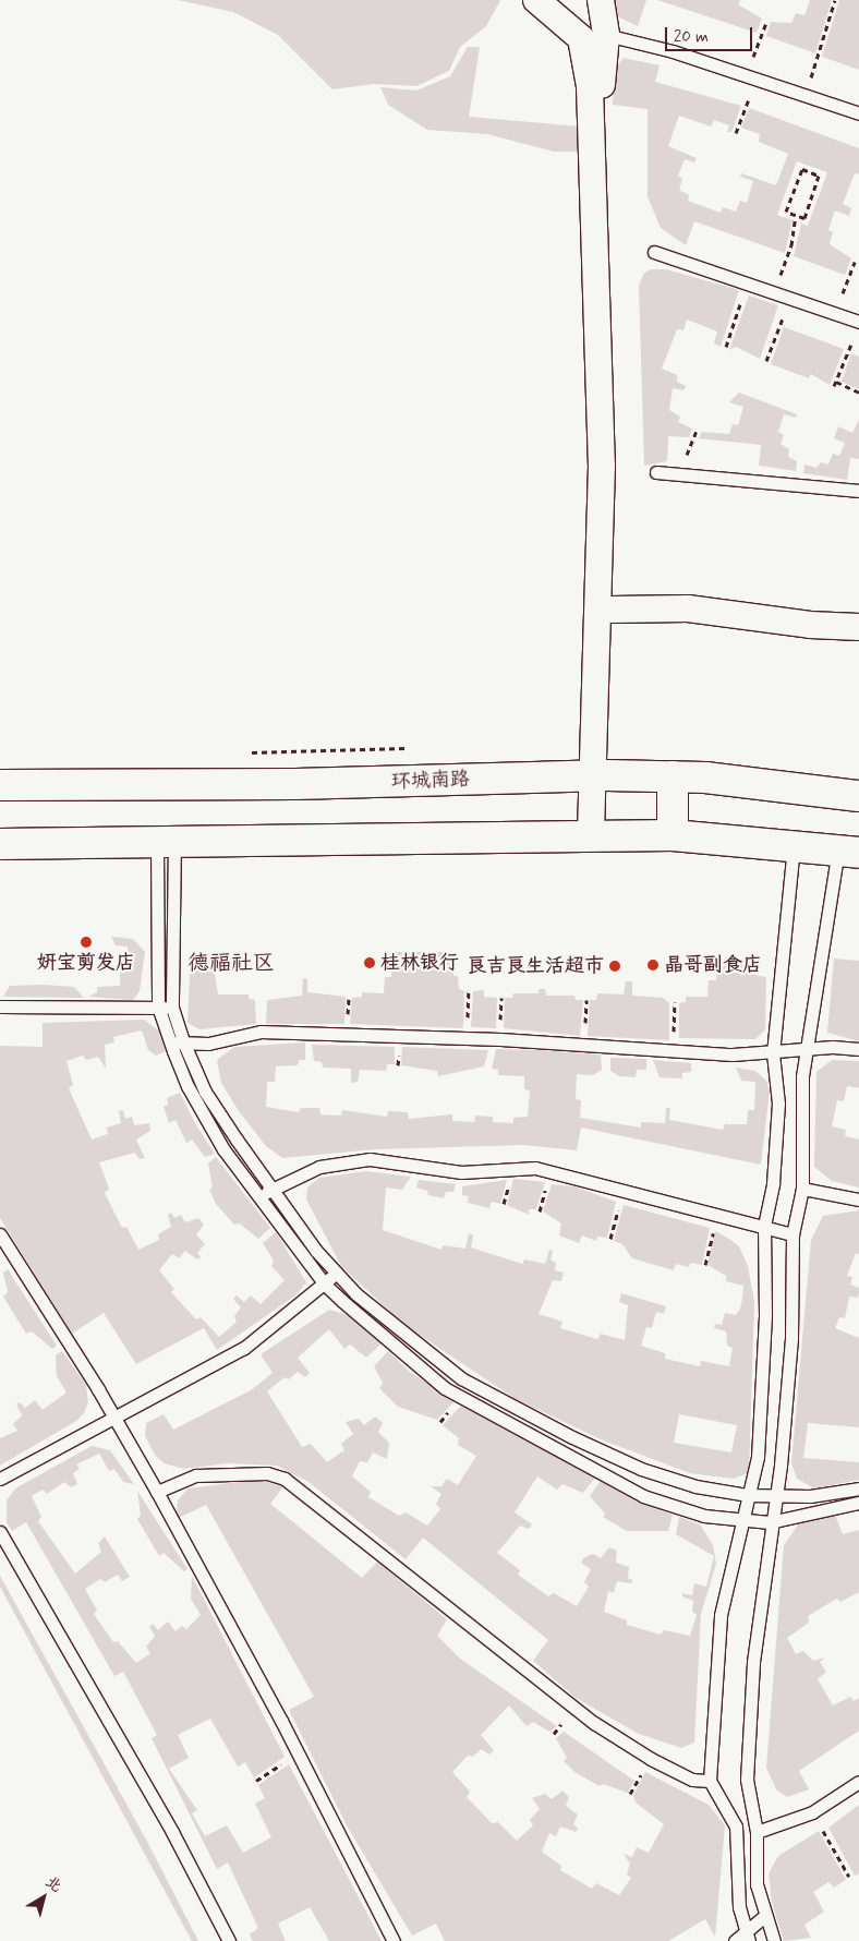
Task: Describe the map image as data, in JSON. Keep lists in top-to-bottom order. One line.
{"streets":{"main road":["环城南路"]},"districts":["德福社区"],"places":["妍宝剪发店","桂林银行","晶哥副食店","良吉良生活超市"],"scale_bar":"20 m","north":"top right"}
